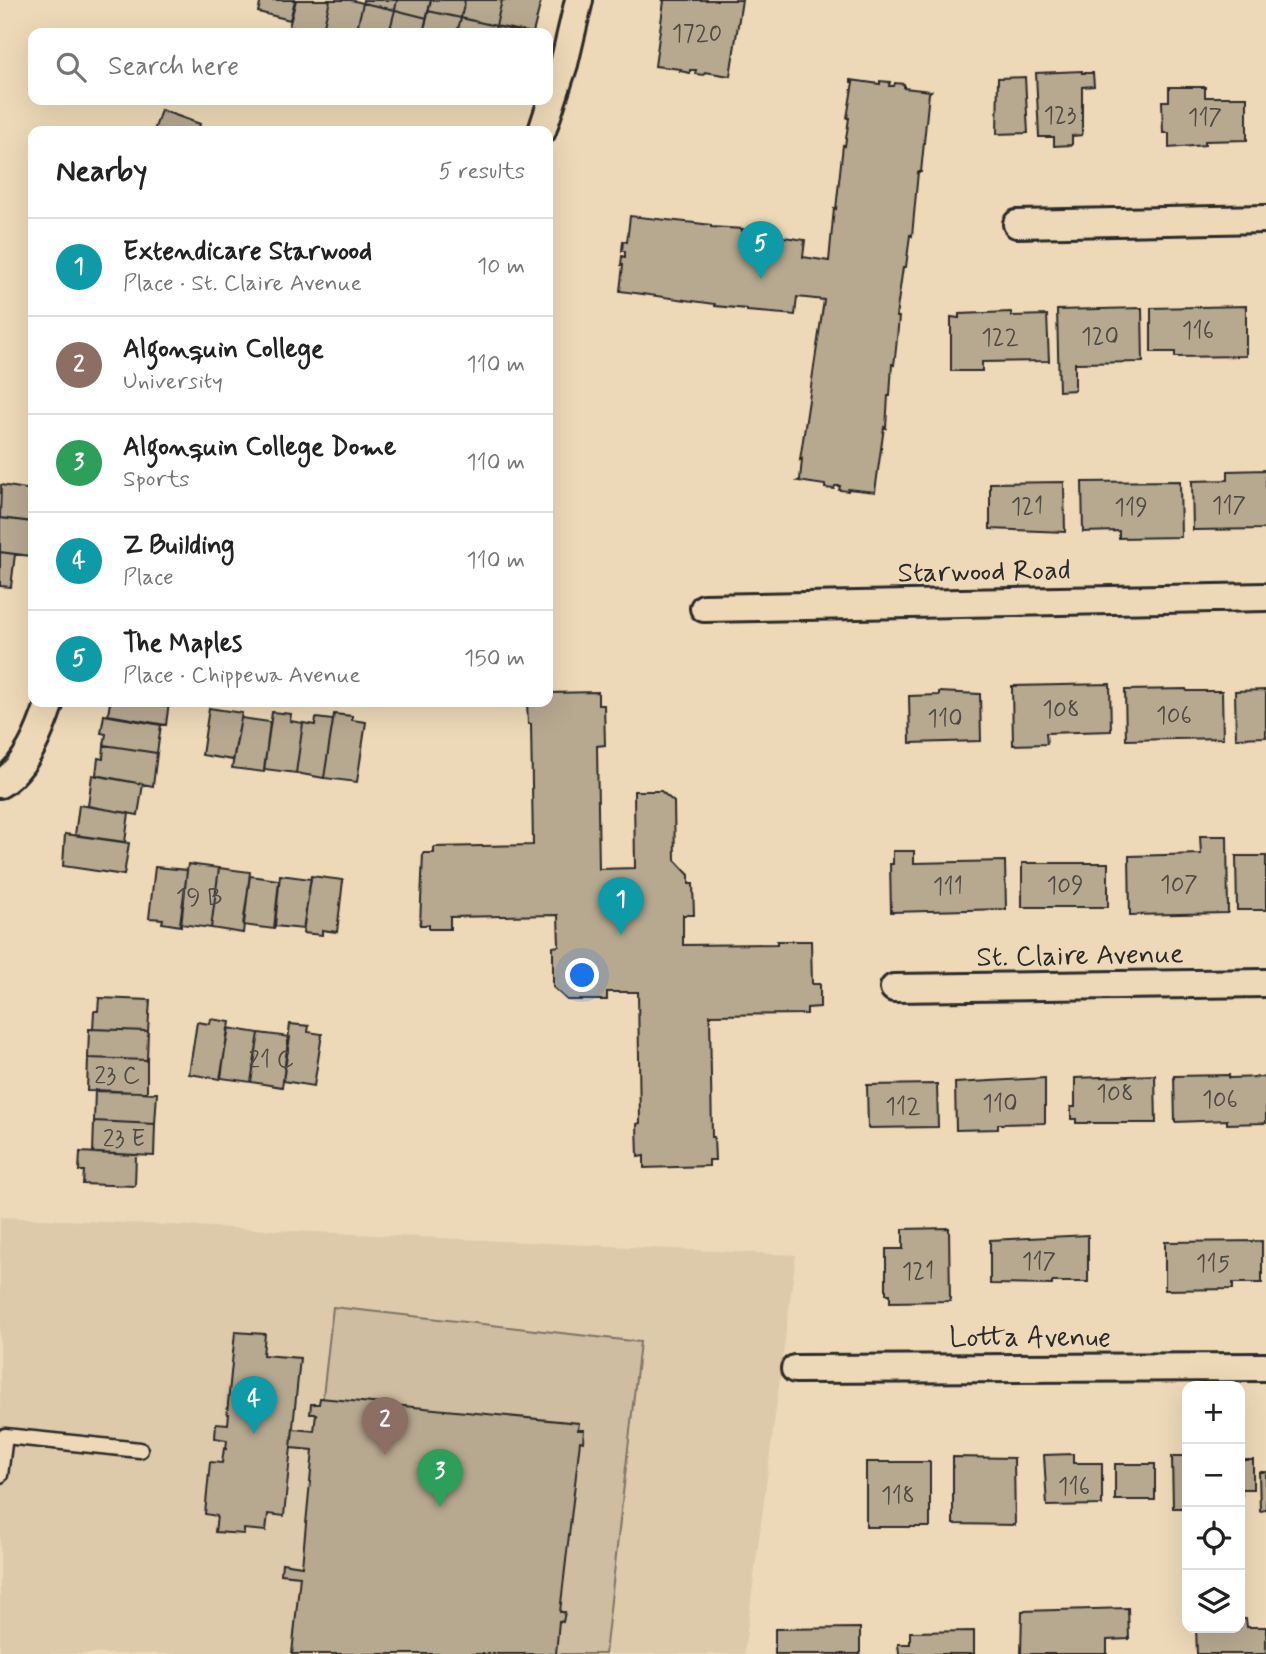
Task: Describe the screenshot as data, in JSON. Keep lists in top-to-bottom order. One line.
{"streets":{"street":["Starwood Road","St. Claire Avenue","Lotta Avenue"]},"house_numbers":["1720","123","117","116","120","122","117","121","119","108","106","110","107","109","111","19 B","21 C","23 C","108","106","110","112","23 E","117","115","121","116","118"],"page":{"search":"Search here","heading":["Nearby","5 results"],"list":[{"mark":"1","name":"Extendicare Starwood","note":"Place · St. Claire Avenue","value":"10 m"},{"mark":"2","name":"Algonquin College","note":"University","value":"110 m"},{"mark":"3","name":"Algonquin College Dome","note":"Sports","value":"110 m"},{"mark":"4","name":"Z Building","note":"Place","value":"110 m"},{"mark":"5","name":"The Maples","note":"Place · Chippewa Avenue","value":"150 m"}],"pins":["5","1","4","2","3"],"map_buttons":["+","−"]}}
